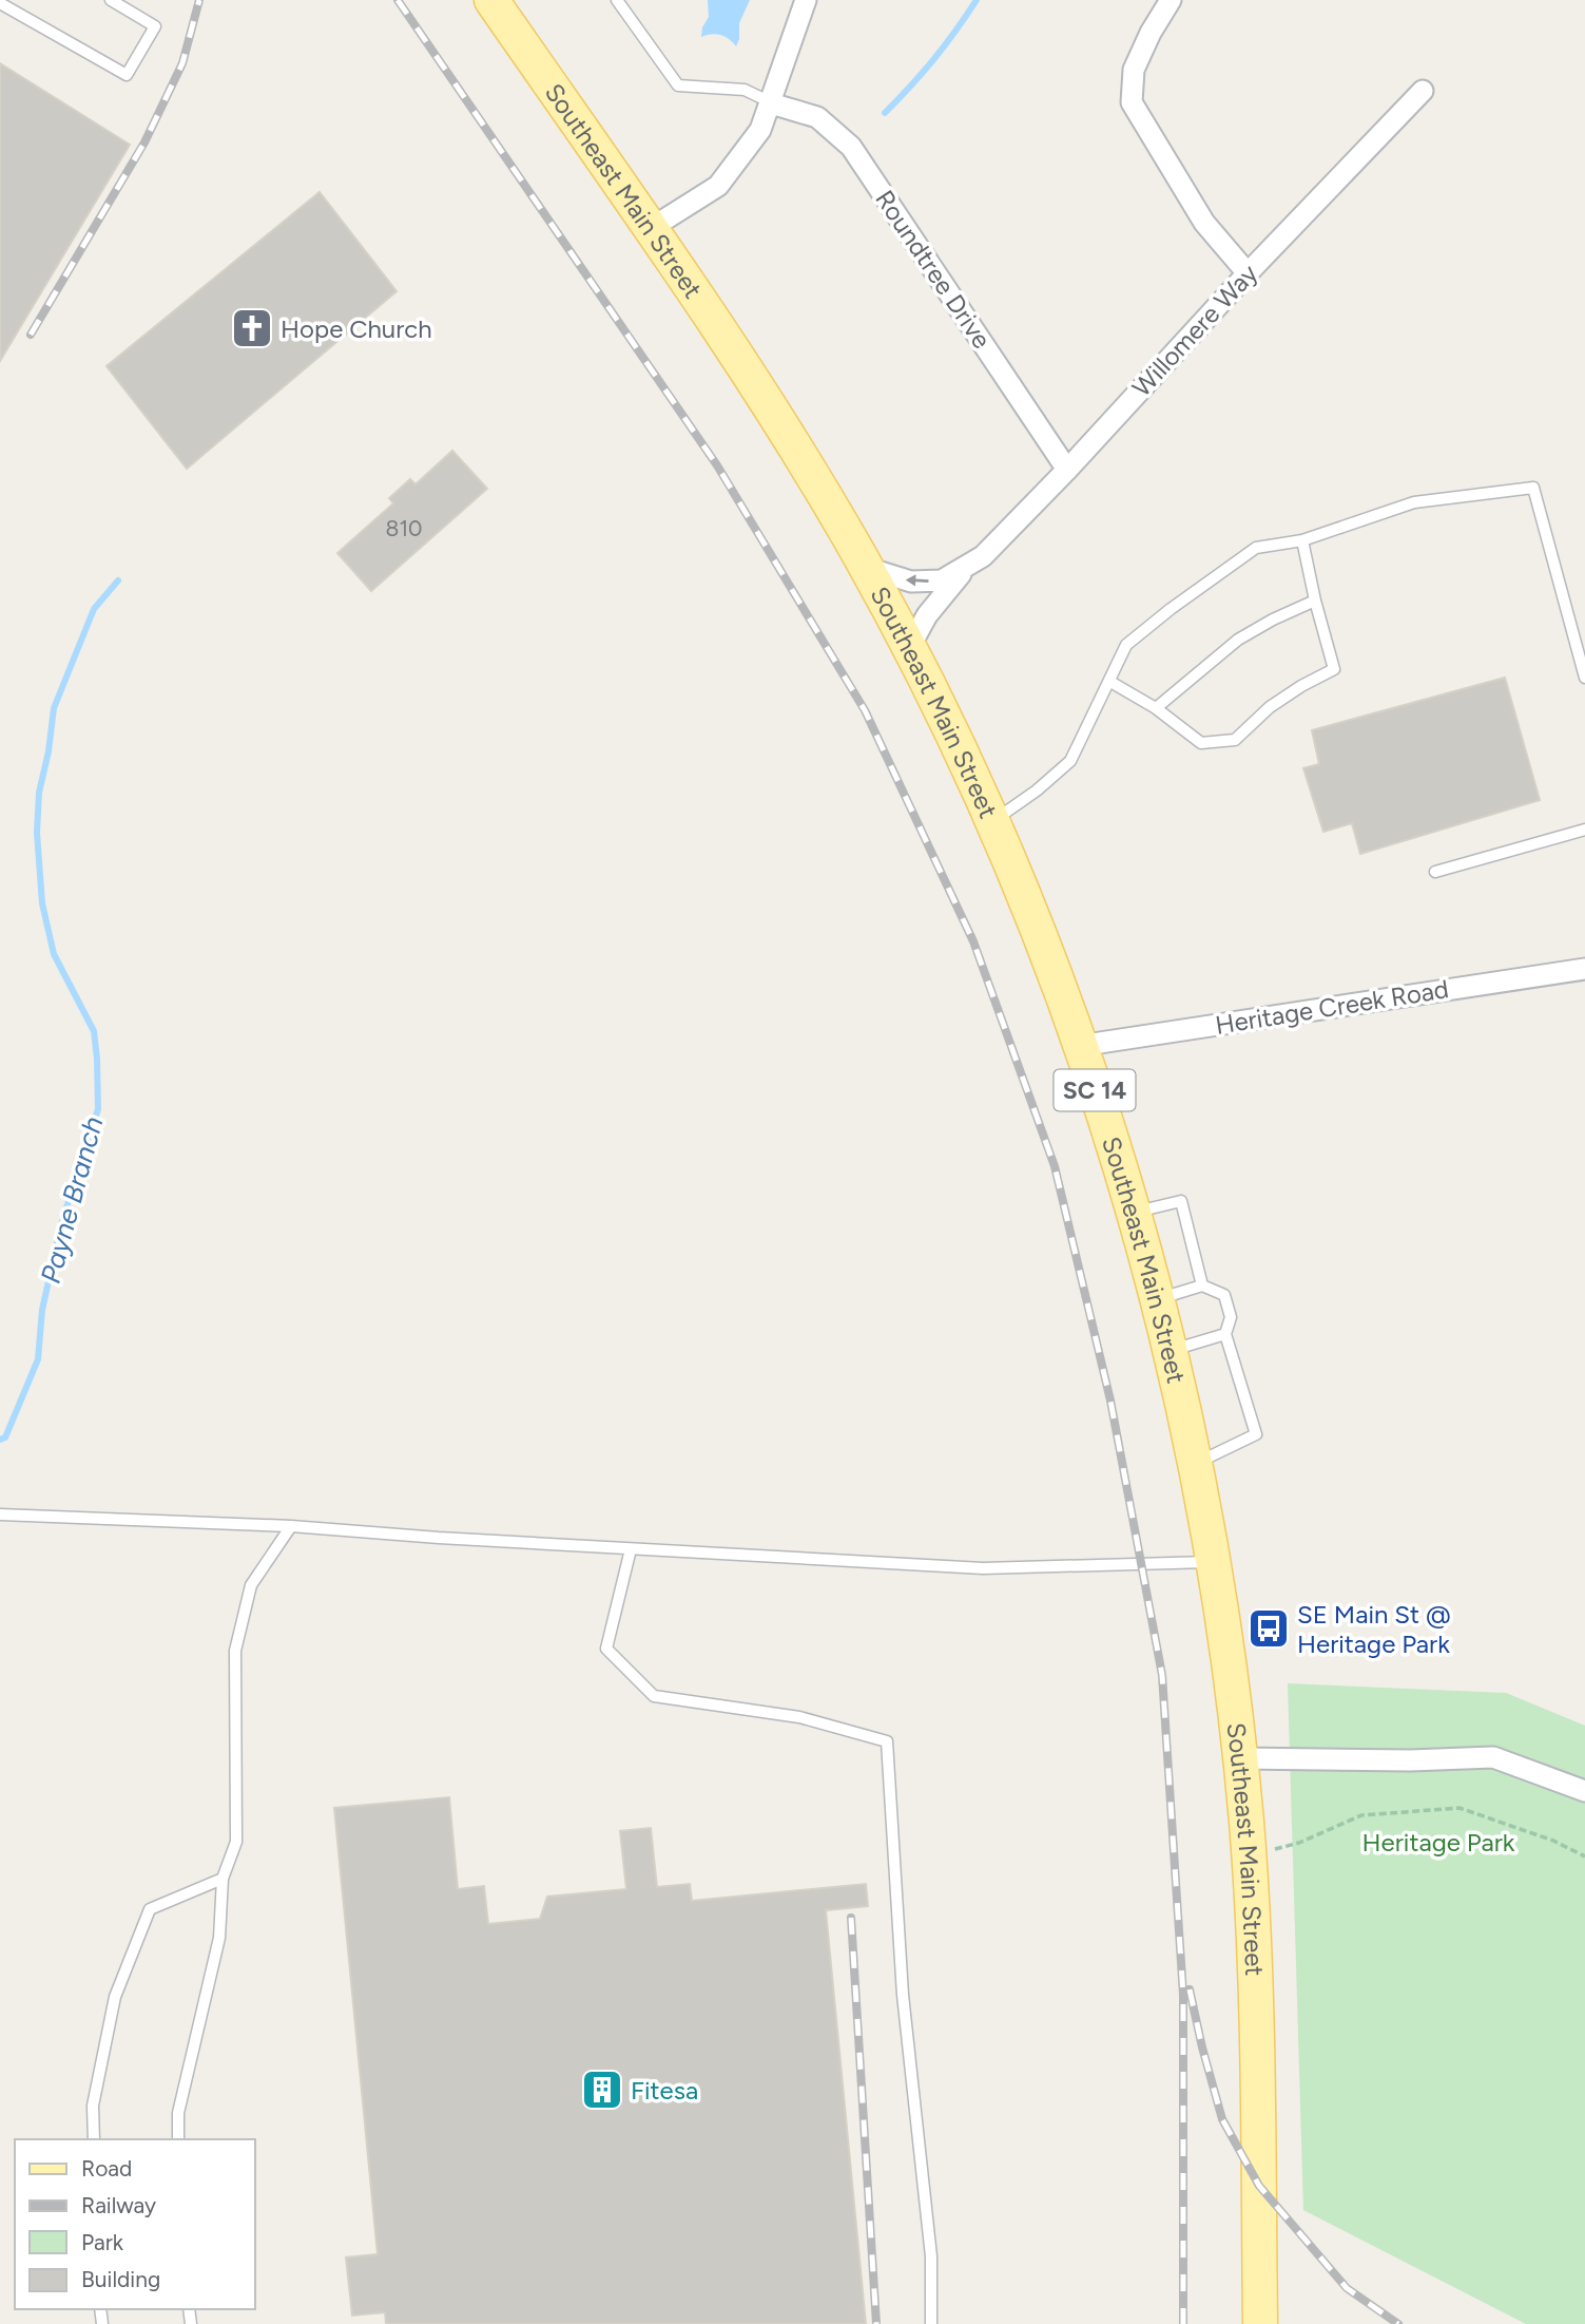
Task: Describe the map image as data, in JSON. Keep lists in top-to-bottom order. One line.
{"streets":{"main road":["Southeast Main Street","SC 14"],"street":["Roundtree Drive","Willomere Way","Heritage Creek Road"]},"crossings":[["Southeast Main Street","Willomere Way"],["Southeast Main Street","Heritage Creek Road"],["Roundtree Drive","Willomere Way"]],"water":["Payne Branch"],"parks":["Heritage Park"],"places":{"church":["Hope Church"],"bus stop":["SE Main St @ Heritage Park"],"building":["Fitesa"]},"house_numbers":["810"],"legend":["Road","Railway","Park","Building"]}
